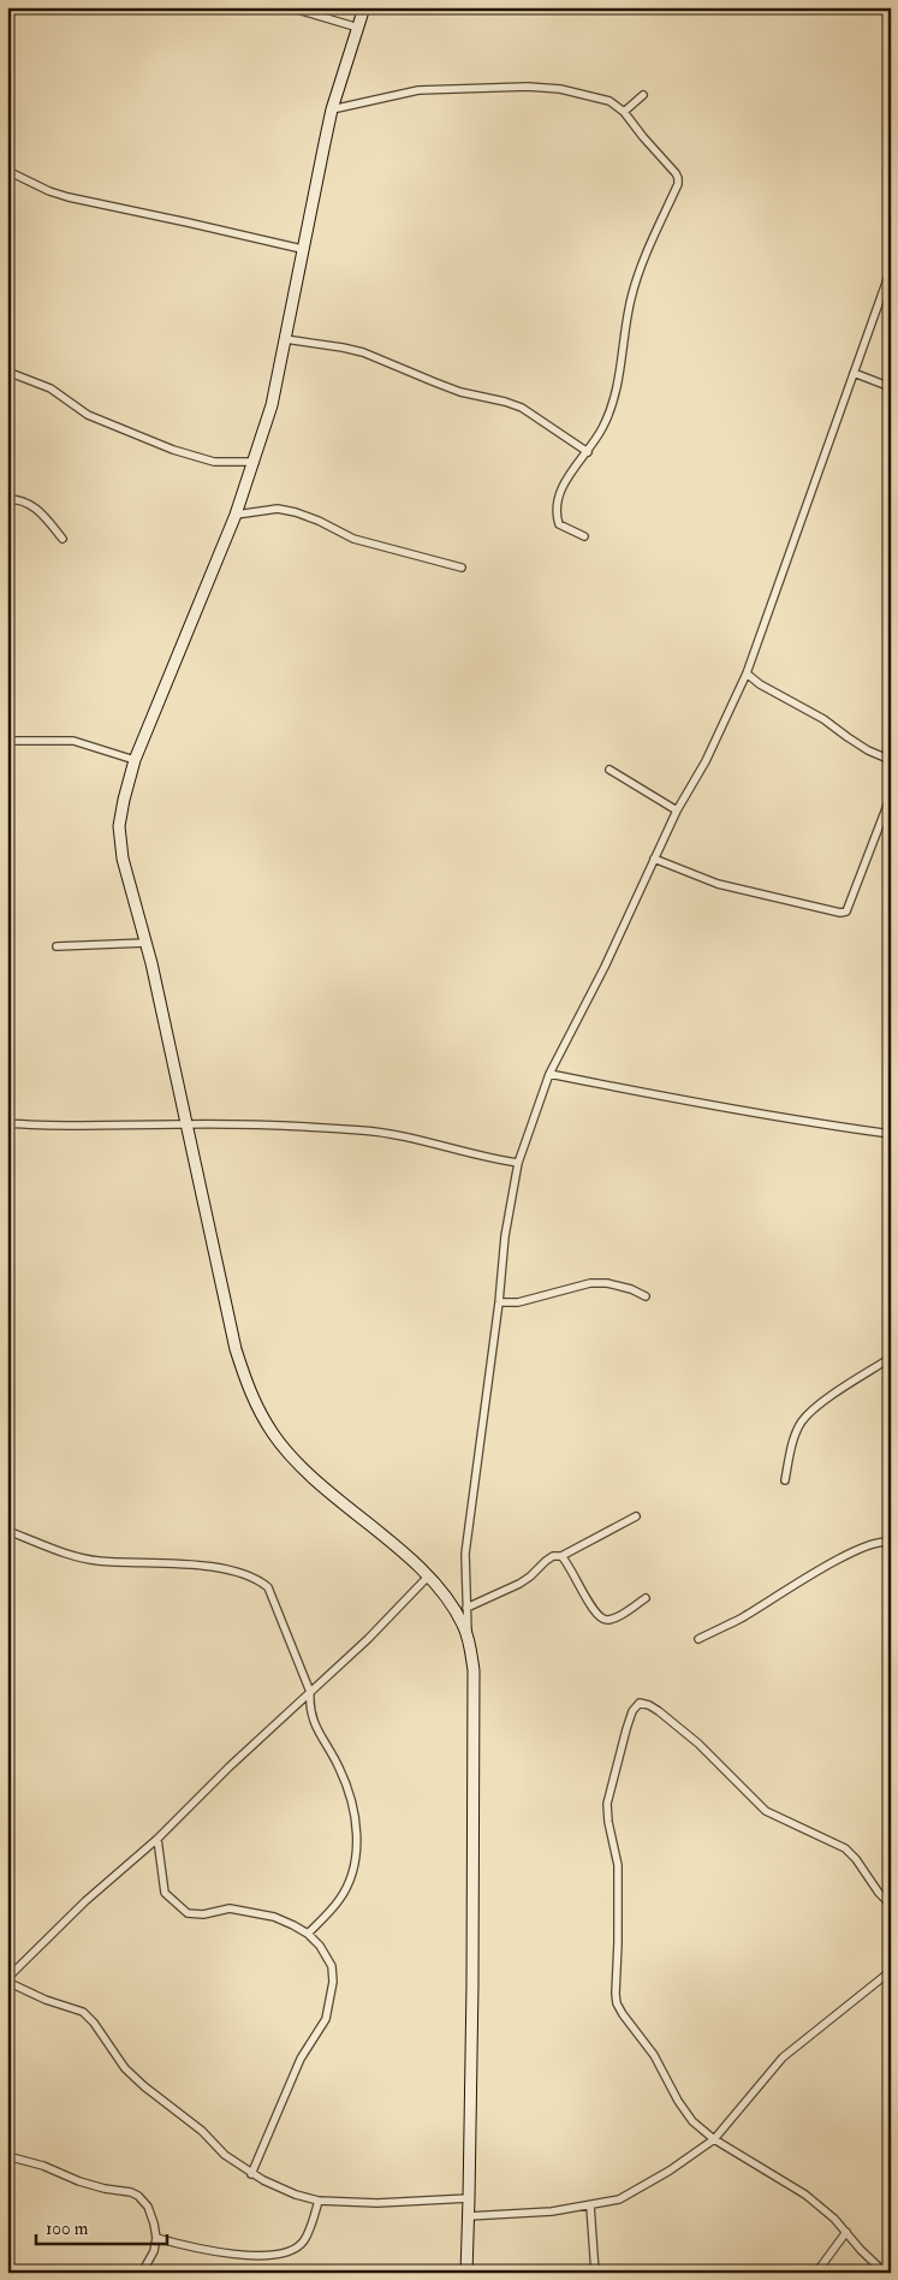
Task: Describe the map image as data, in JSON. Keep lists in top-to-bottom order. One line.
{"scale_bar":"100 m"}
